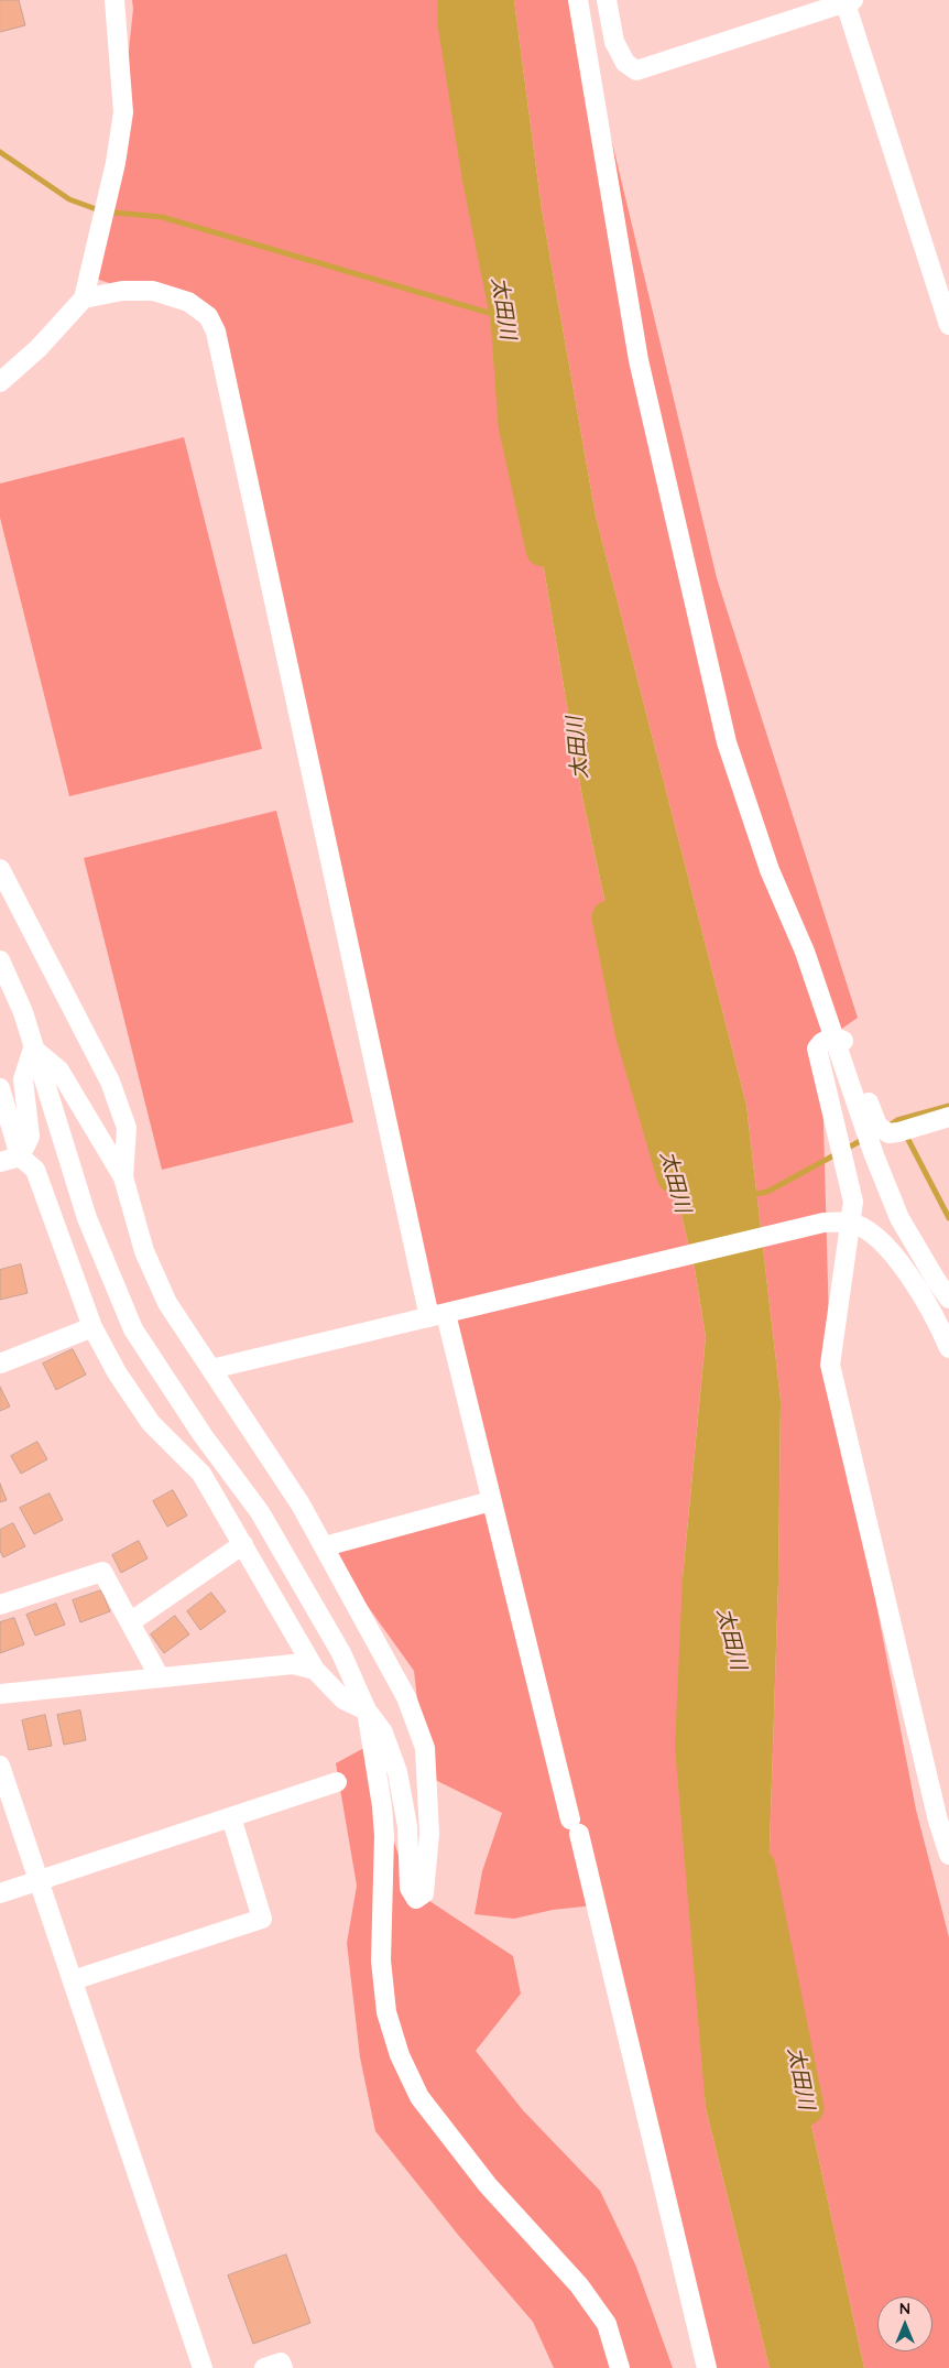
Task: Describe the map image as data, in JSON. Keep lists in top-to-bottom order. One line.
{"water":["太田川"],"north":"top"}
